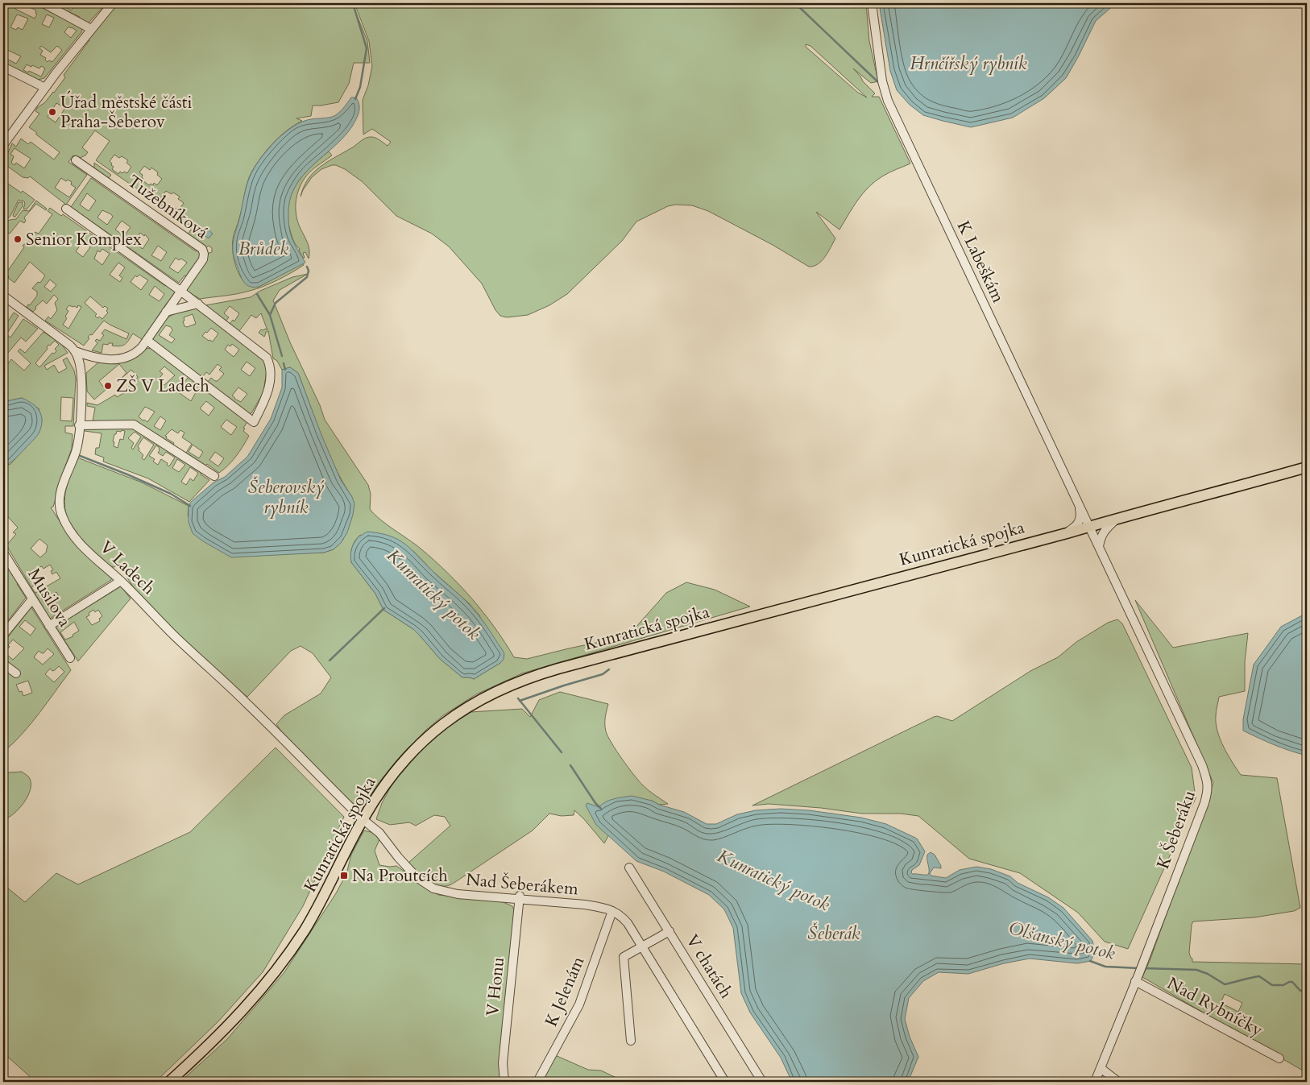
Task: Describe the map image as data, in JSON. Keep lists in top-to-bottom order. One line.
{"streets":{"main road":["Kunratická spojka"],"street":["Tužebníková","K Labeškám","V Ladech","Musilova","K Šeberáku","Nad Šeberákem","V chatách","V Honu","K Jelenám","Nad Rybníčky"]},"crossings":[["K Labeškám","Kunratická spojka"],["K Labeškám","K Šeberáku"],["Kunratická spojka","V Ladech"],["Kunratická spojka","K Šeberáku"],["Kunratická spojka","Nad Šeberákem"],["V Ladech","Nad Šeberákem"],["K Šeberáku","Nad Rybníčky"],["Nad Šeberákem","V Honu"],["Nad Šeberákem","K Jelenám"]],"water":["Hrnčířský rybník","Brůdek","Šeberovský rybník","Kunratický potok","Šeberák","Olšanský potok"],"places":{"other":["Úřad městské části Praha-Šeberov","Senior Komplex","ZŠ V Ladech"],"transit":["Na Proutcích"]}}
